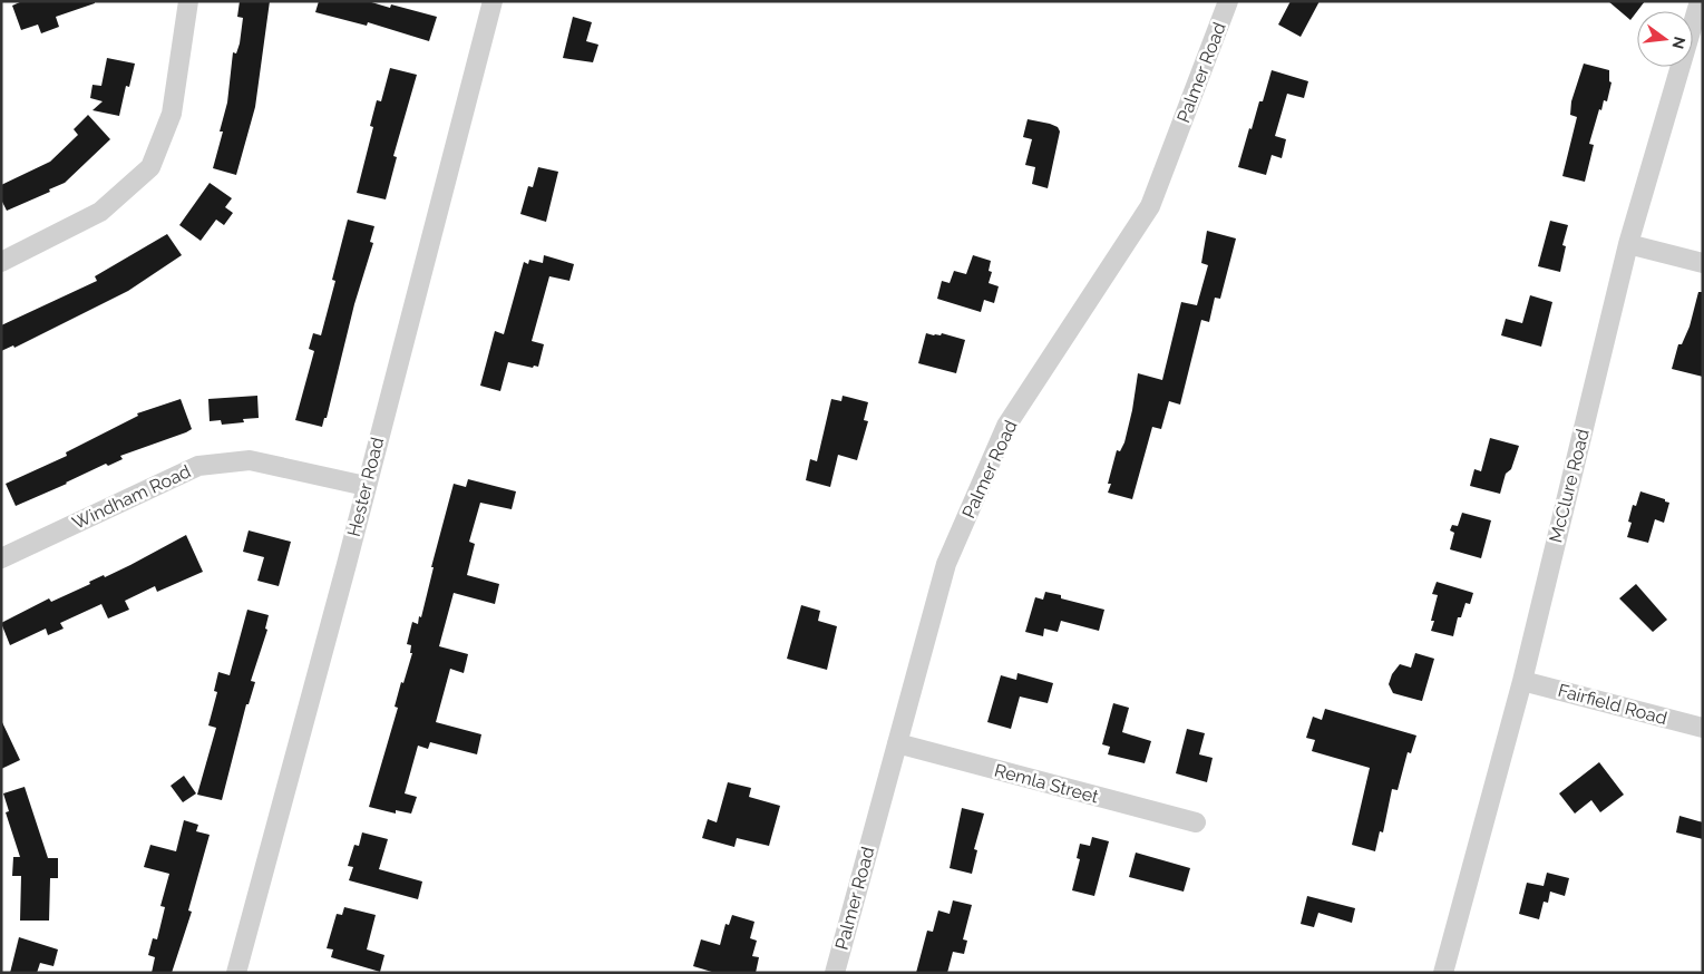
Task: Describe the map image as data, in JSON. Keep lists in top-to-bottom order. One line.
{"streets":{"street":["Palmer Road","McClure Road","Hester Road","Windham Road","Fairfield Road","Remla Street"]},"crossings":[["Palmer Road","Remla Street"],["McClure Road","Fairfield Road"],["Hester Road","Windham Road"]],"north":"right"}
